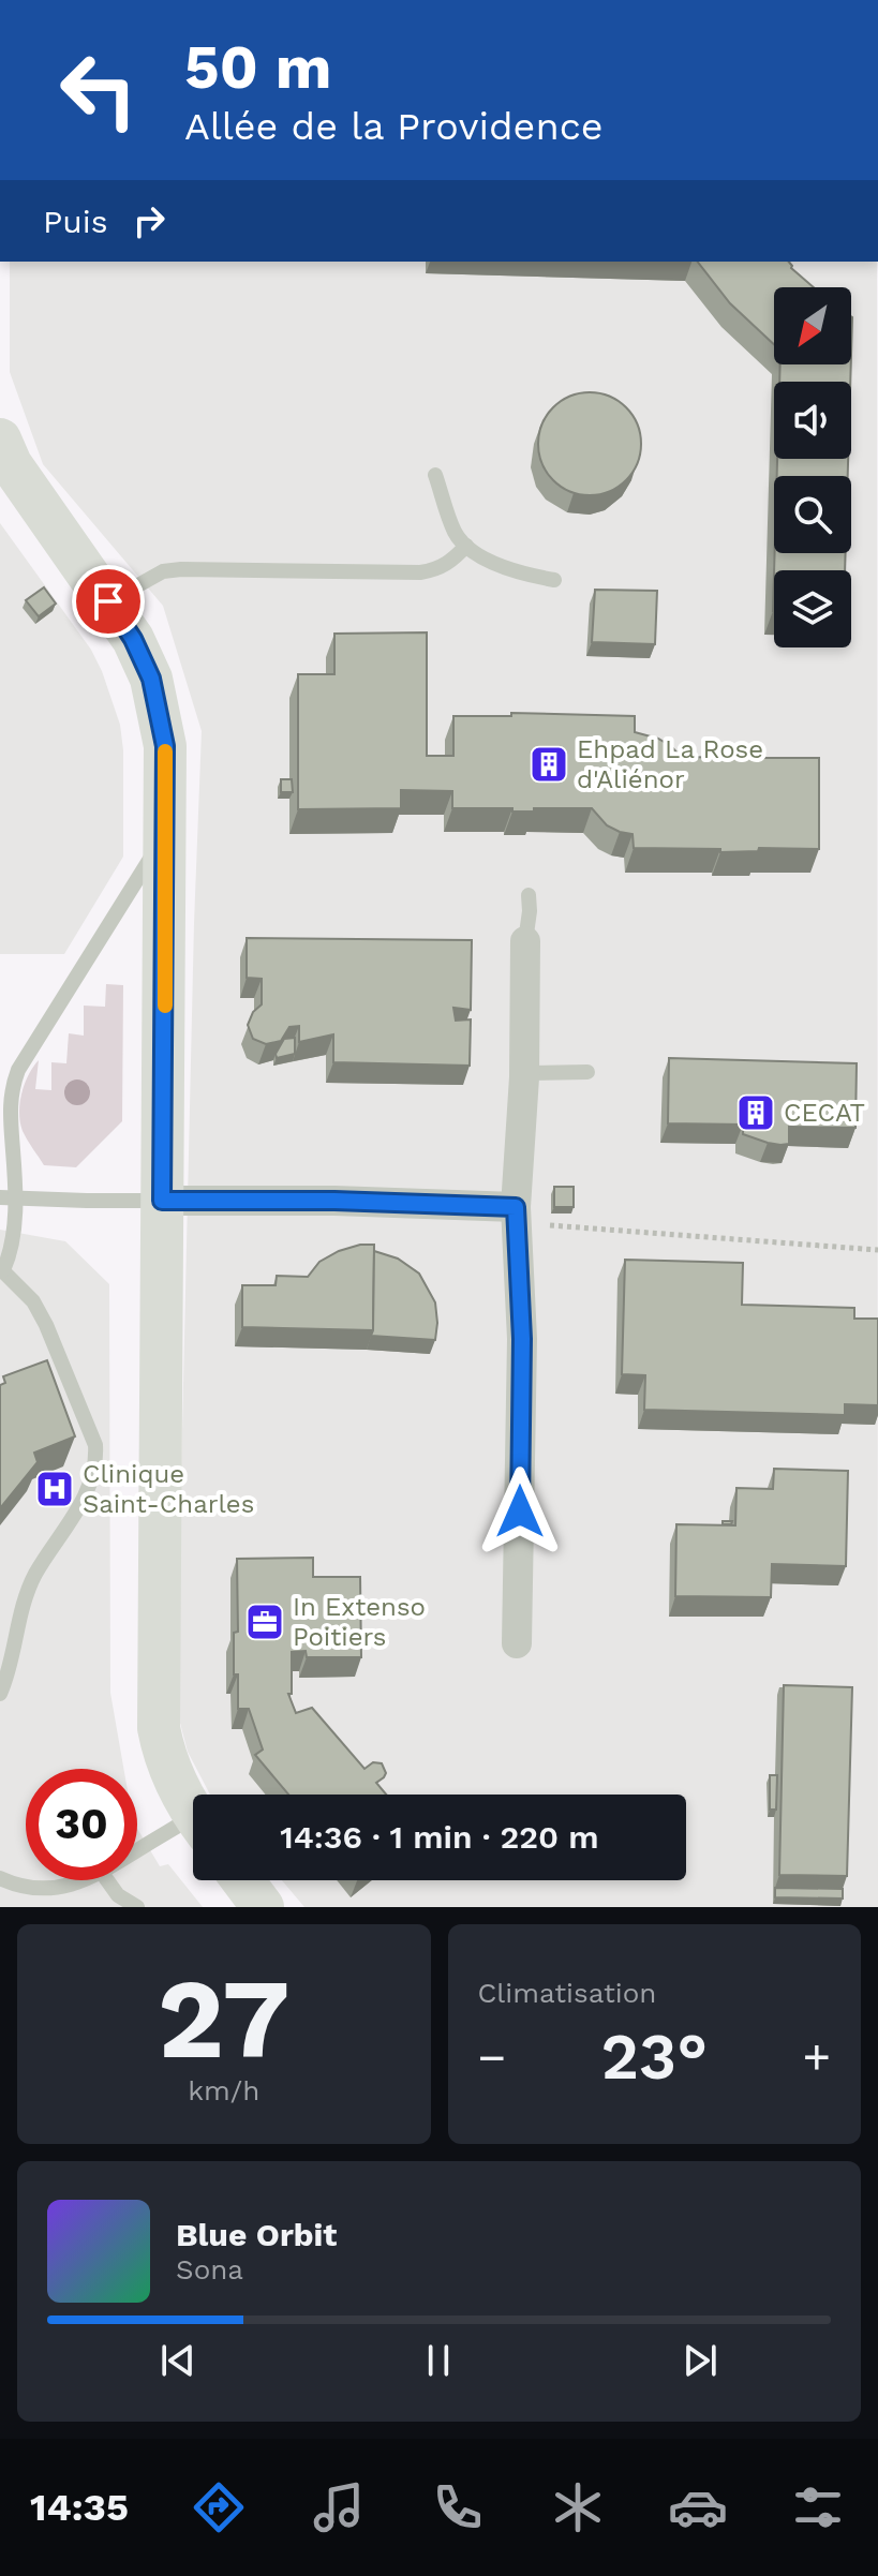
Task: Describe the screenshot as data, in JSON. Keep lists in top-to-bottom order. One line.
{"places":{"building":["Ehpad La Rose d'Aliénor","CECAT"],"hospital":["Clinique Saint-Charles"],"office":["In Extenso Poitiers"]},"north":"bottom left","page":{"turn":["50 m","Allée de la Providence"],"then":"Puis","limit":"30","trip":"14:36 · 1 min · 220 m","tile":[["27","km/h"],"Climatisation"],"heat":["−","23°","+"],"song":["Blue Orbit","Sona"],"tabs":"14:35"}}
